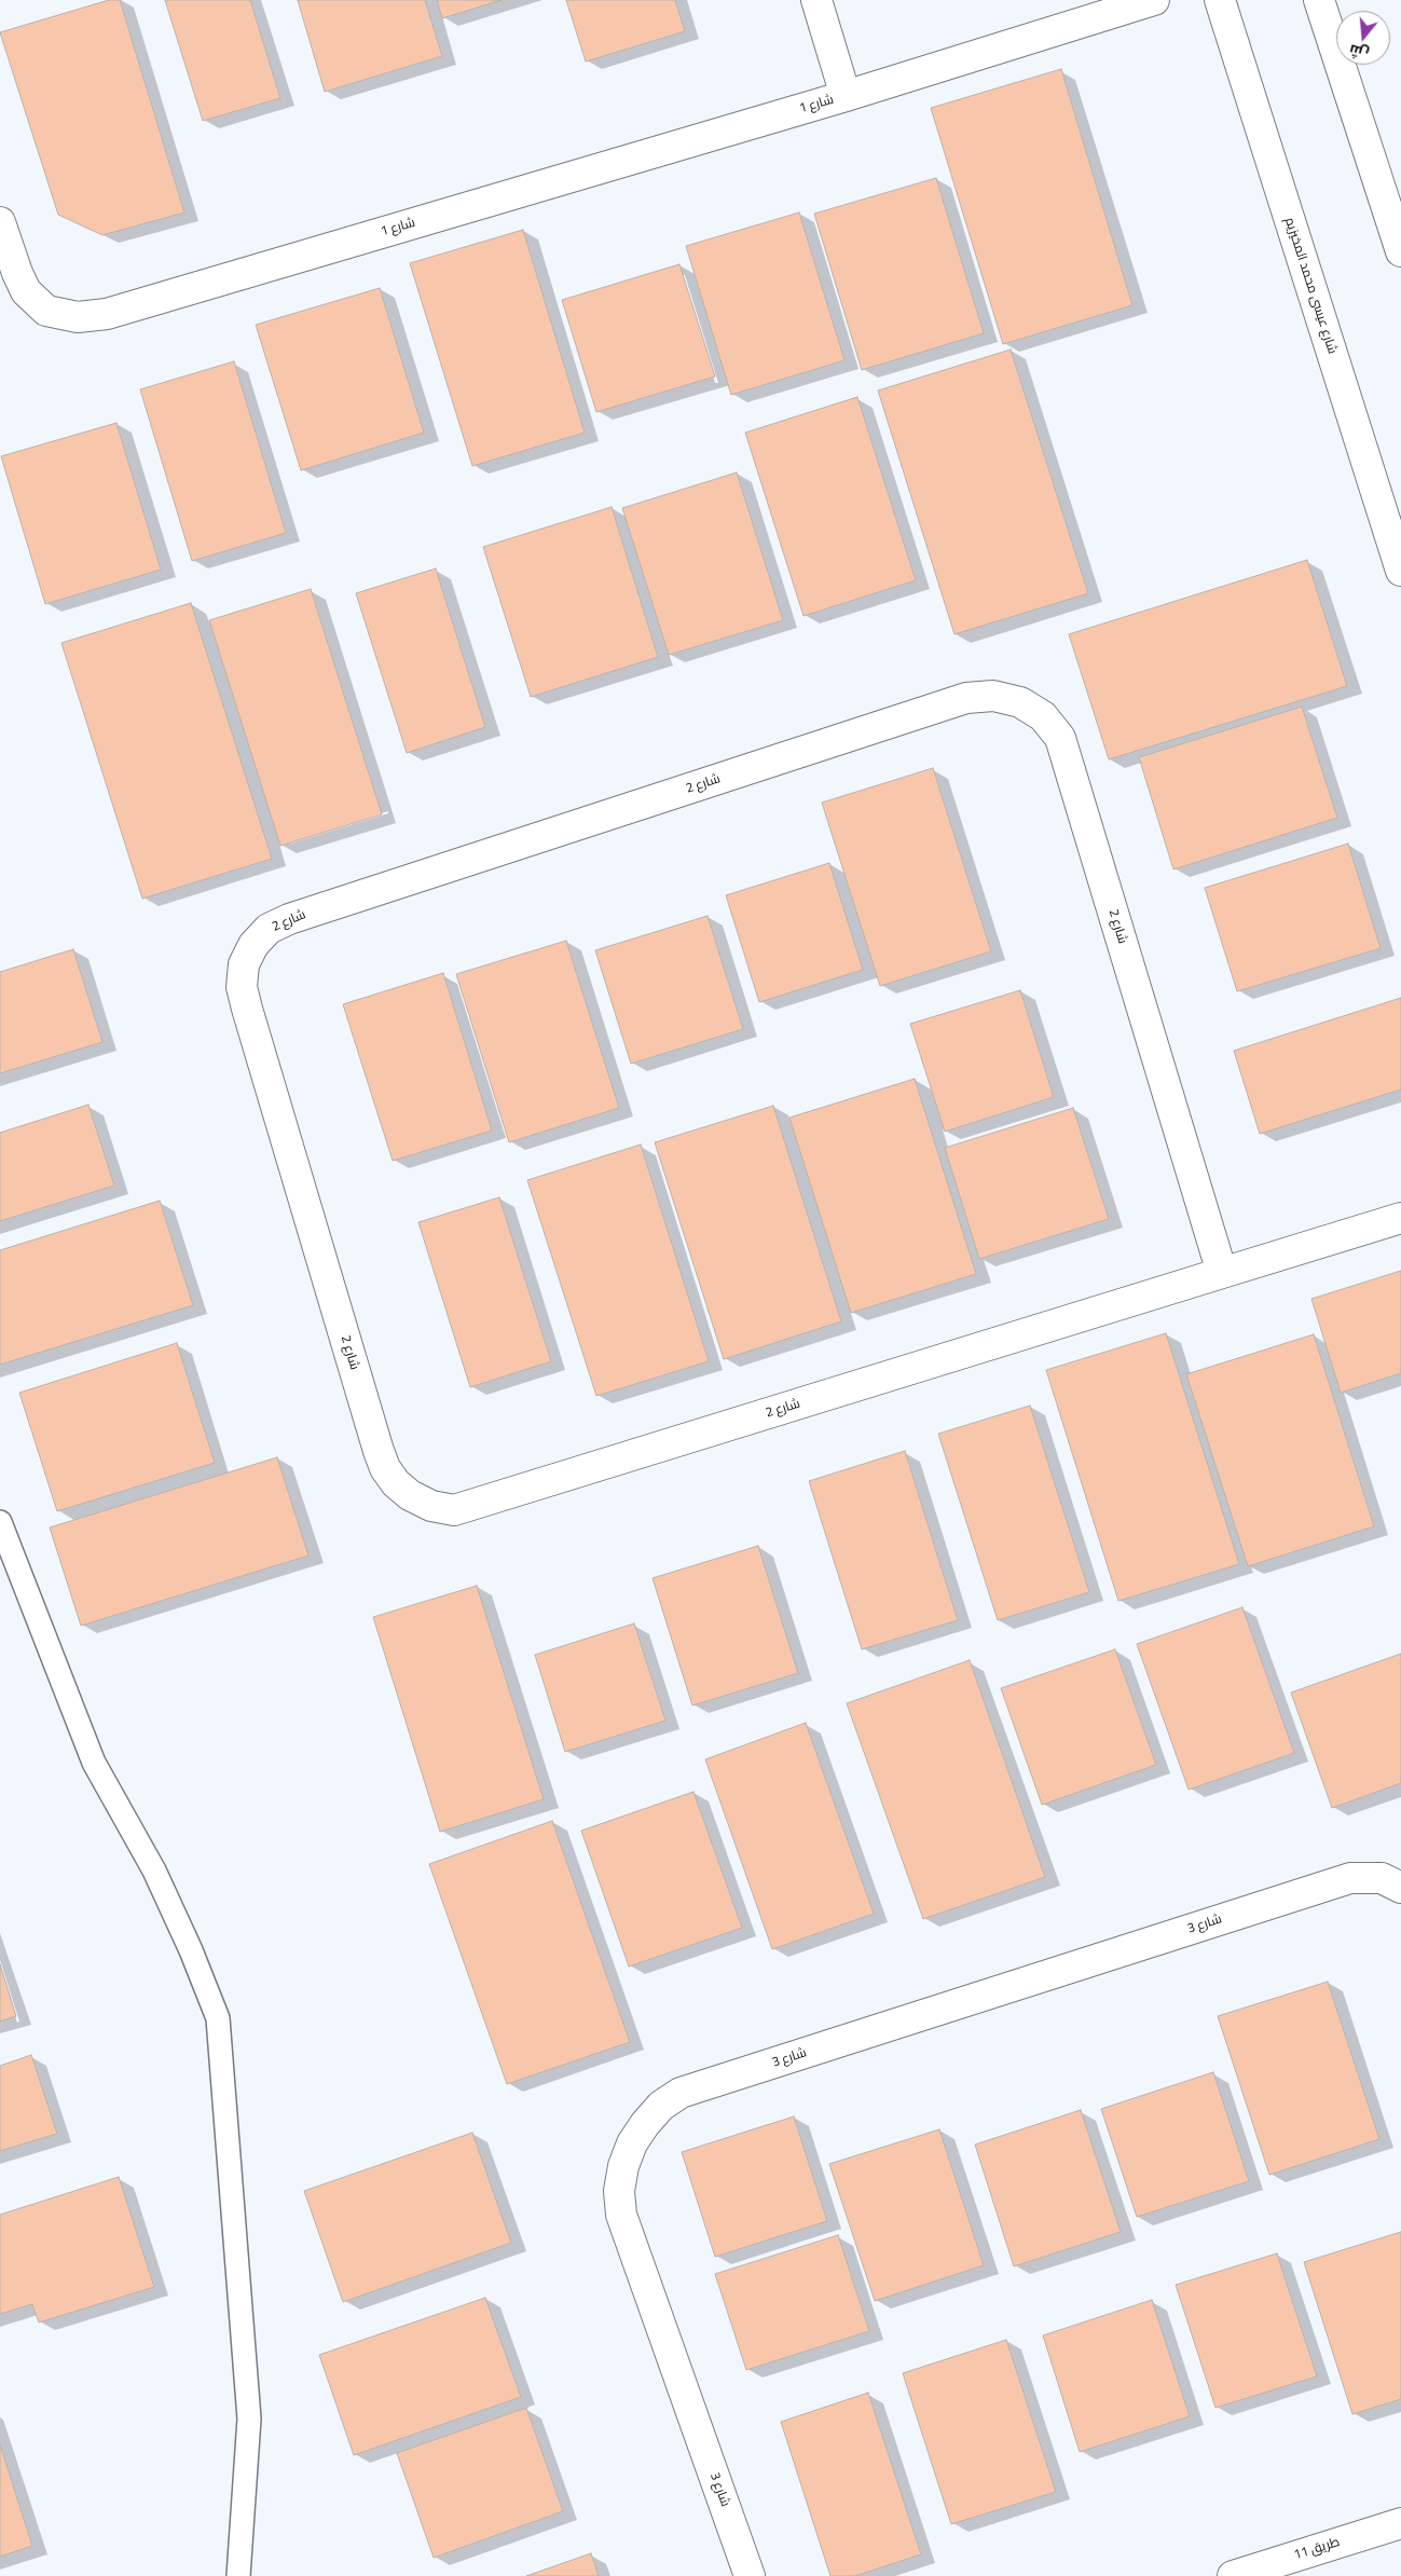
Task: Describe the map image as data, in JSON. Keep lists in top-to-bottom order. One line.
{"streets":{"street":["شارع 1","شارع عيسى محمد المخيزيم","شارع 2","شارع 3","طريق 11"]},"north":"bottom"}
